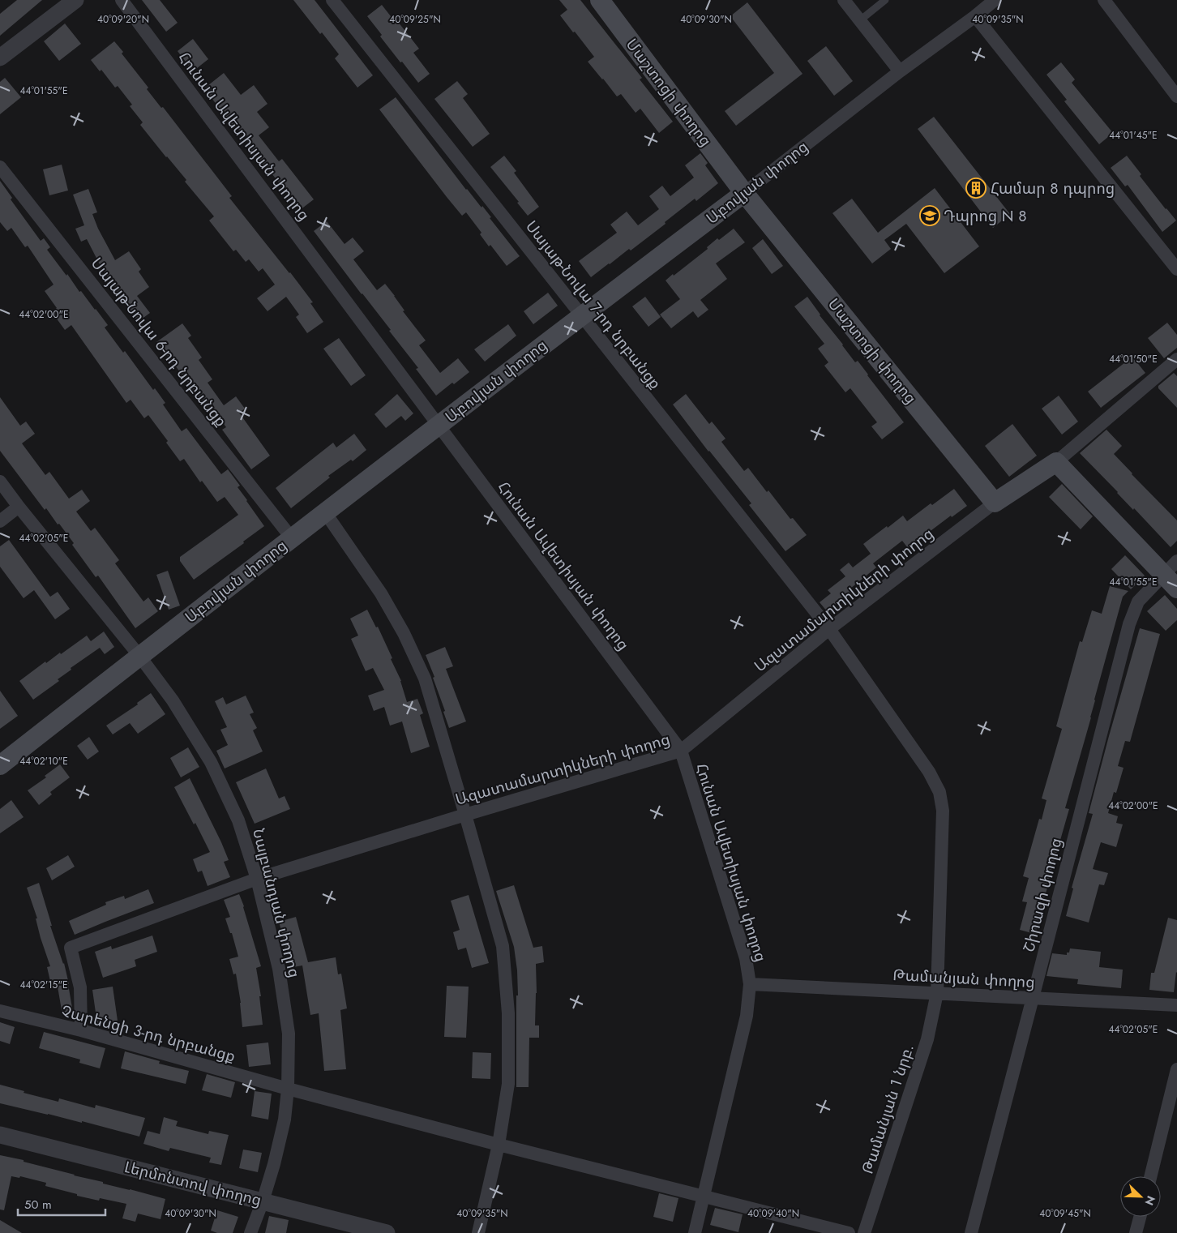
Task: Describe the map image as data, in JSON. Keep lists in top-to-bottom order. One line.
{"streets":{"main road":["Մաշտոցի փողոց","Աբովյան փողոց"],"street":["Հունան Ավետիսյան փողոց","Սայաթ-Նովա 7-րդ նրբանցք","Սայաթ-Նովա 6-րդ նրբանցք","Ազատամարտիկների փողոց","Շիրազի փողոց","Նալբանդյան փողոց","Թամանյան փողոց","Չարենցի 3-րդ նրբանցք","Թամանյան 1 նրբ.","Լերմոնտով փողոց"]},"crossings":[["Մաշտոցի փողոց","Աբովյան փողոց"],["Մաշտոցի փողոց","Ազատամարտիկների փողոց"],["Հունան Ավետիսյան փողոց","Աբովյան փողոց"],["Հունան Ավետիսյան փողոց","Ազատամարտիկների փողոց"],["Հունան Ավետիսյան փողոց","Թամանյան փողոց"],["Հունան Ավետիսյան փողոց","Չարենցի 3-րդ նրբանցք"],["Աբովյան փողոց","Սայաթ-Նովա 7-րդ նրբանցք"],["Աբովյան փողոց","Սայաթ-Նովա 6-րդ նրբանցք"],["Աբովյան փողոց","Նալբանդյան փողոց"],["Սայաթ-Նովա 7-րդ նրբանցք","Ազատամարտիկների փողոց"],["Սայաթ-Նովա 7-րդ նրբանցք","Թամանյան փողոց"],["Սայաթ-Նովա 7-րդ նրբանցք","Թամանյան 1 նրբ."],["Ազատամարտիկների փողոց","Նալբանդյան փողոց"],["Ազատամարտիկների փողոց","Չարենցի 3-րդ նրբանցք"],["Շիրազի փողոց","Թամանյան փողոց"],["Նալբանդյան փողոց","Չարենցի 3-րդ նրբանցք"],["Նալբանդյան փողոց","Լերմոնտով փողոց"],["Թամանյան փողոց","Թամանյան 1 նրբ."]],"places":{"building":["Համար 8 դպրոց"],"school or university":["Դպրոց N 8"]},"scale_bar":"50 m","north":"bottom right","coordinates":["40°09'20\"N","40°09'25\"N","40°09'30\"N","40°09'35\"N","44°01'55\"E","44°01'45\"E","44°02'00\"E","44°01'50\"E","44°02'05\"E","44°02'10\"E","44°02'15\"E","40°09'40\"N","40°09'45\"N"]}
